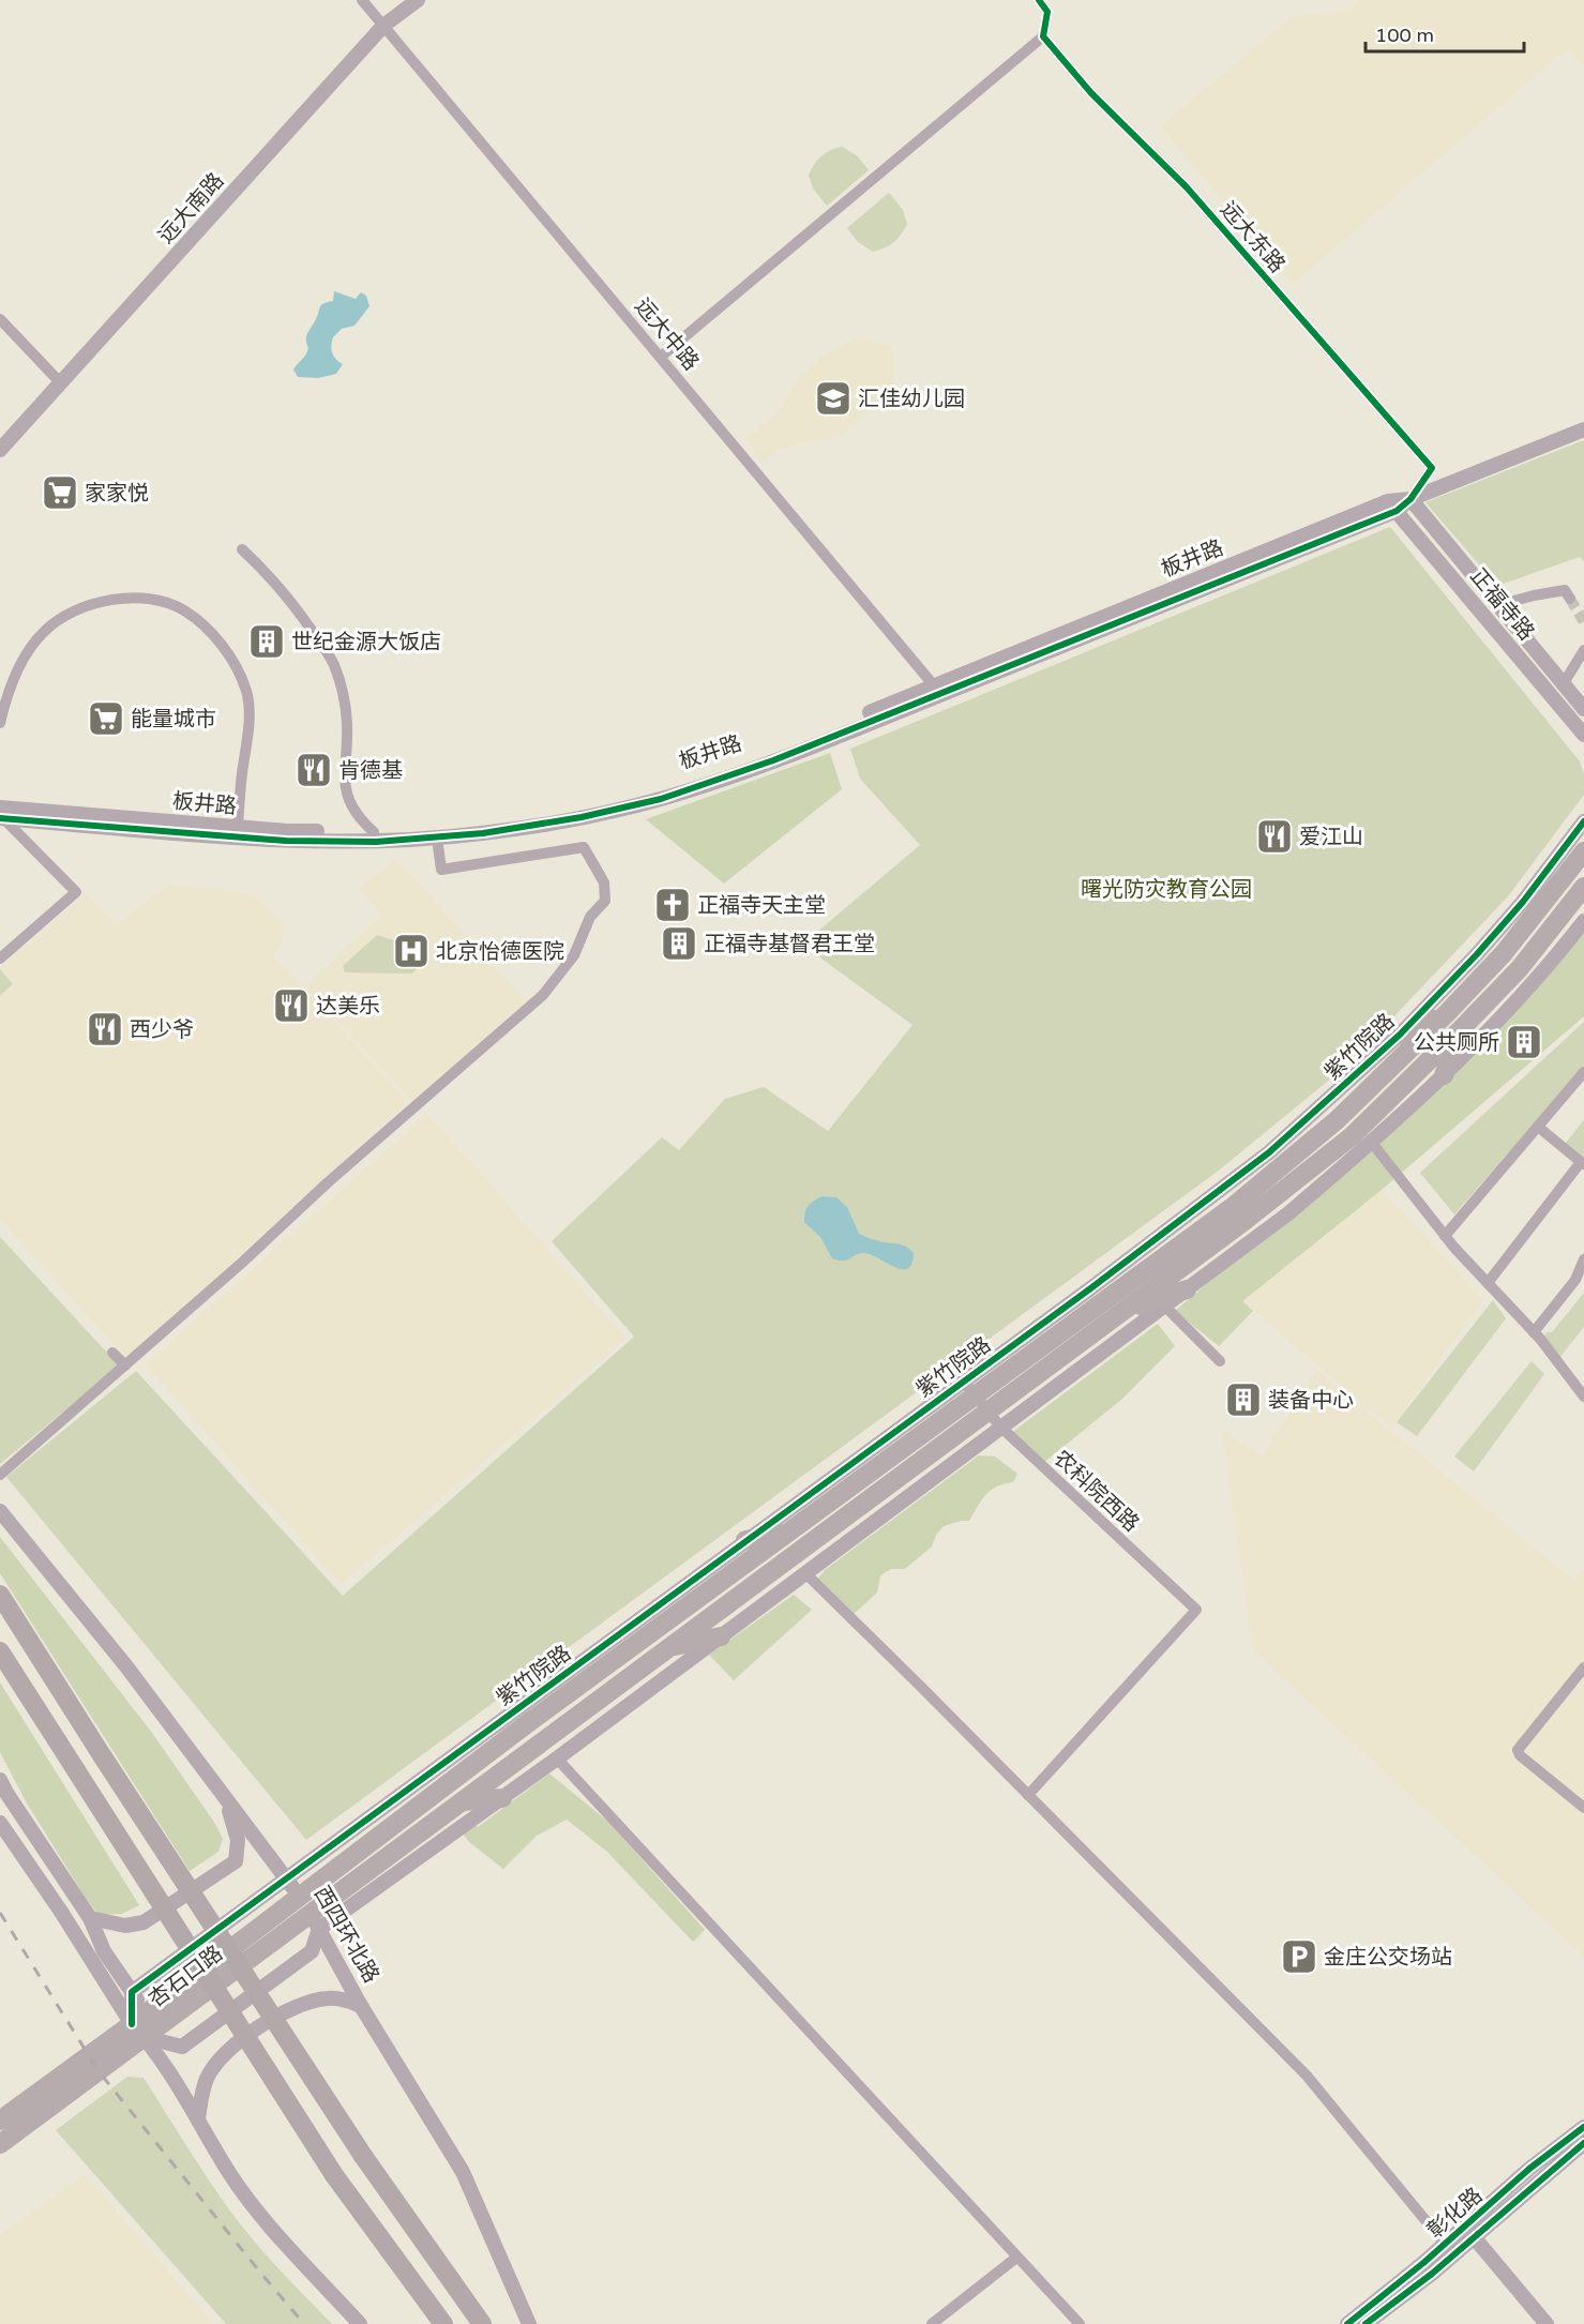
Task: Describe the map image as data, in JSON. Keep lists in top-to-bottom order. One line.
{"streets":{"main road":["紫竹院路","杏石口路"],"street":["远大南路","远大东路","远大中路","板井路","正福寺路","农科院西路","西四环北路","彰化路"]},"crossings":[["远大南路","远大中路"],["远大东路","板井路"],["远大东路","正福寺路"],["远大中路","板井路"],["板井路","正福寺路"],["紫竹院路","农科院西路"],["紫竹院路","西四环北路"],["紫竹院路","杏石口路"],["西四环北路","杏石口路"]],"parks":["曙光防灾教育公园"],"places":{"school or university":["汇佳幼儿园"],"supermarket":["家家悦","能量城市"],"building":["世纪金源大饭店","正福寺基督君王堂","公共厕所","装备中心"],"restaurant":["肯德基","爱江山","达美乐","西少爷"],"church":["正福寺天主堂"],"hospital":["北京怡德医院"],"parking":["金庄公交场站"]},"scale_bar":"100 m"}
